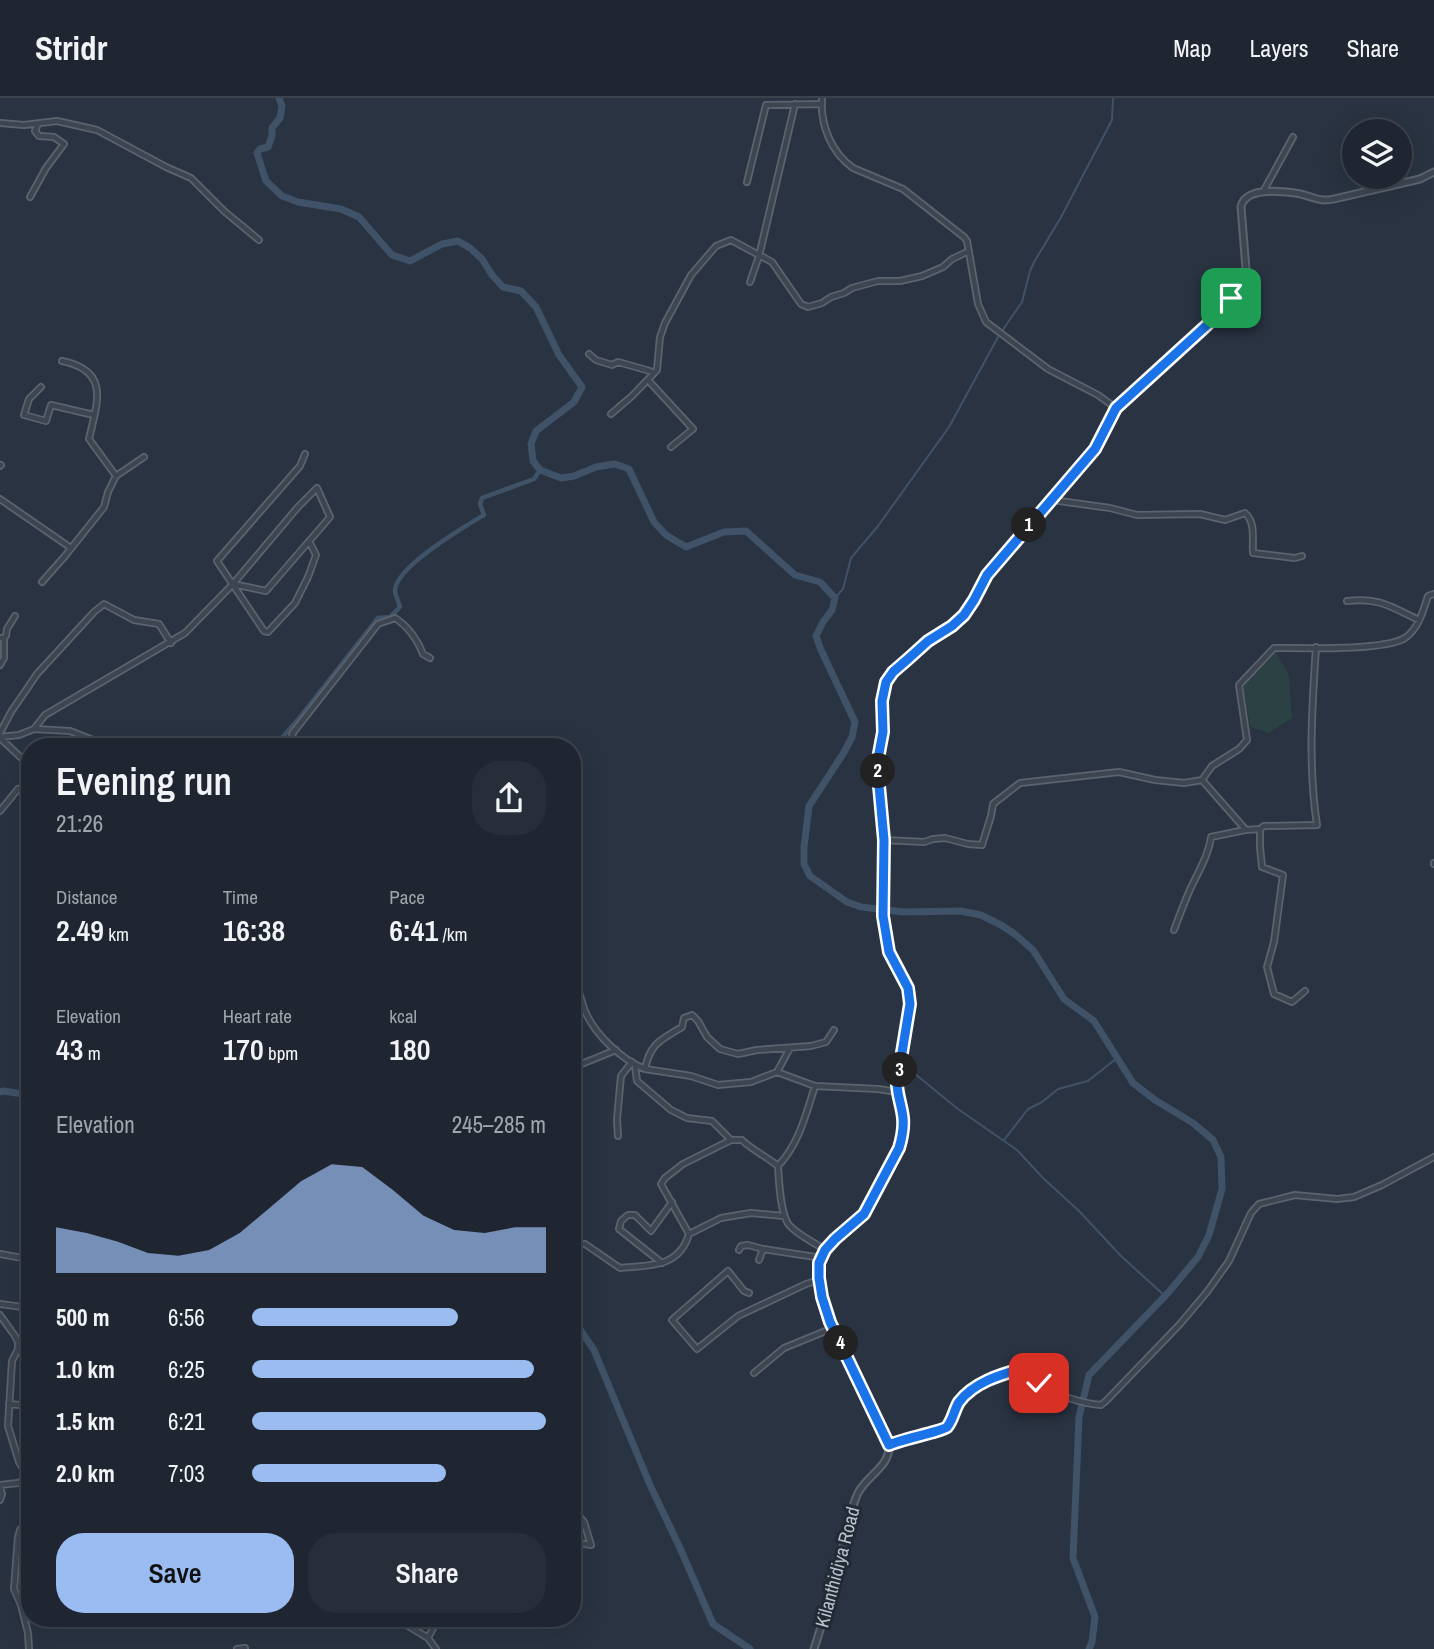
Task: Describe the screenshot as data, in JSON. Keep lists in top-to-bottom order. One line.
{"streets":{"street":["Kilanthidiya Road"]},"page":{"header":"Stridr","nav":["Map","Layers","Share"],"pins":["1","2","3","4"],"heading":["Evening run","21:26"],"stats":[["Distance","2.49 km"],["Time","16:38"],["Pace","6:41 /km"],["Elevation","43 m"],["Heart rate","170 bpm"],["kcal","180"]],"chart":["Elevation","245–285 m"],"list":[{"name":"500 m","note":"6:56"},{"name":"1.0 km","note":"6:25"},{"name":"1.5 km","note":"6:21"},{"name":"2.0 km","note":"7:03"}],"buttons":["Save","Share"]}}
